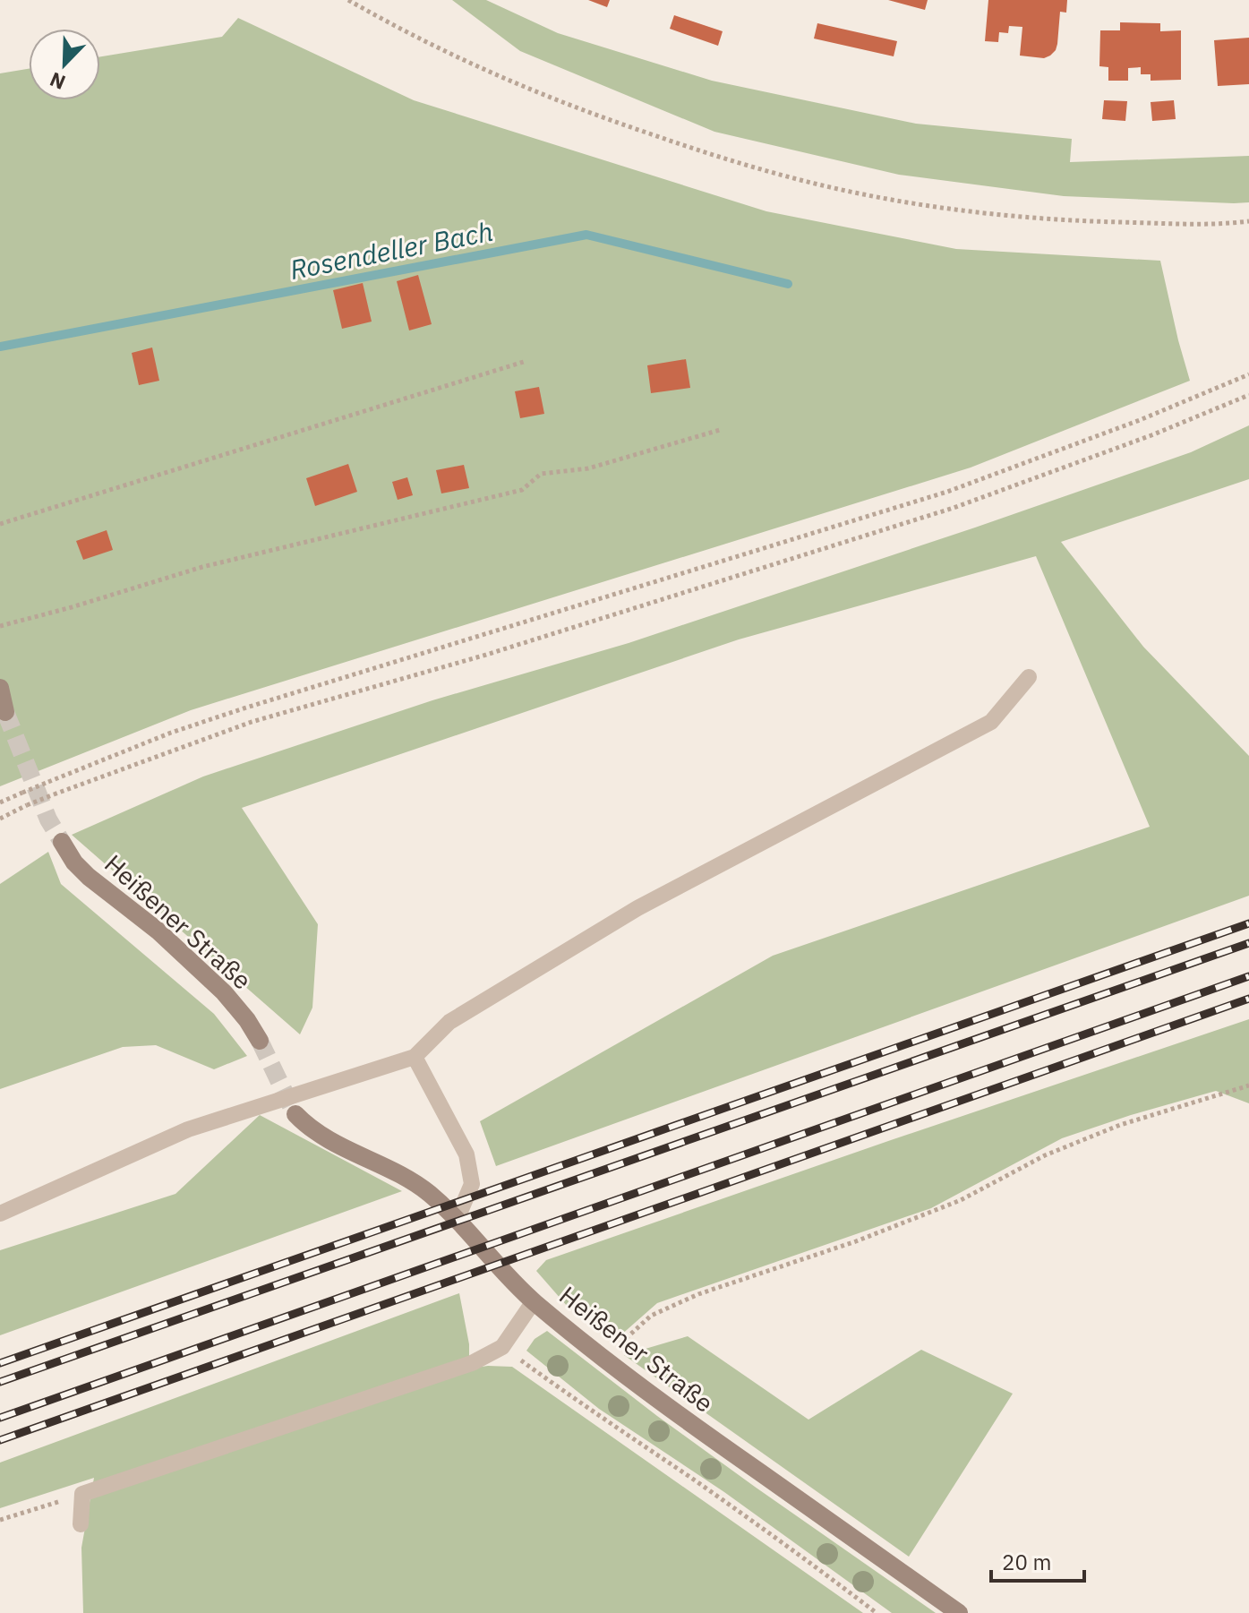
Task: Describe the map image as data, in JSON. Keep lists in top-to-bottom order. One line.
{"streets":{"street":["Heißener Straße"]},"water":["Rosendeller Bach"],"scale_bar":"20 m","north":"bottom left"}
